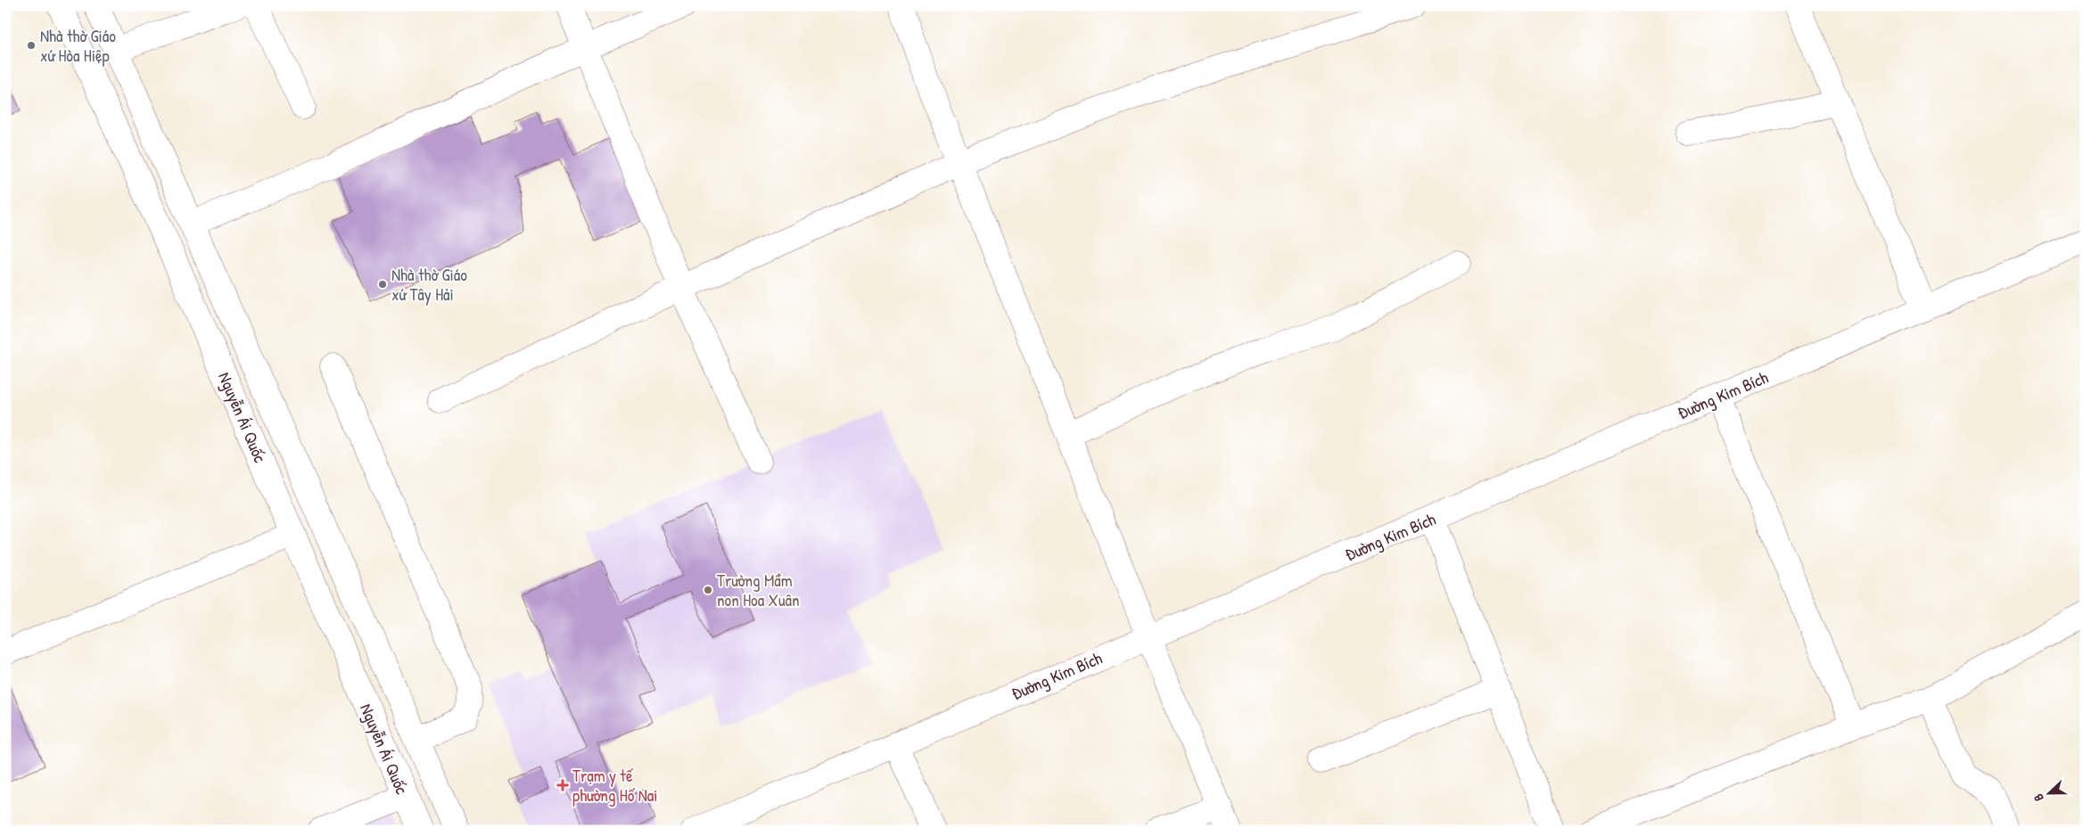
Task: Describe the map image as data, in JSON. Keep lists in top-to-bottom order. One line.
{"streets":{"street":["Đường Kim Bích","Nguyễn Ái Quốc"]},"places":{"other":["Nhà thờ Giáo xứ Hòa Hiệp","Nhà thờ Giáo xứ Tây Hải","Trường Mầm non Hoa Xuân"],"health":["Trạm y tế phường Hố Nai"]},"north":"left"}
